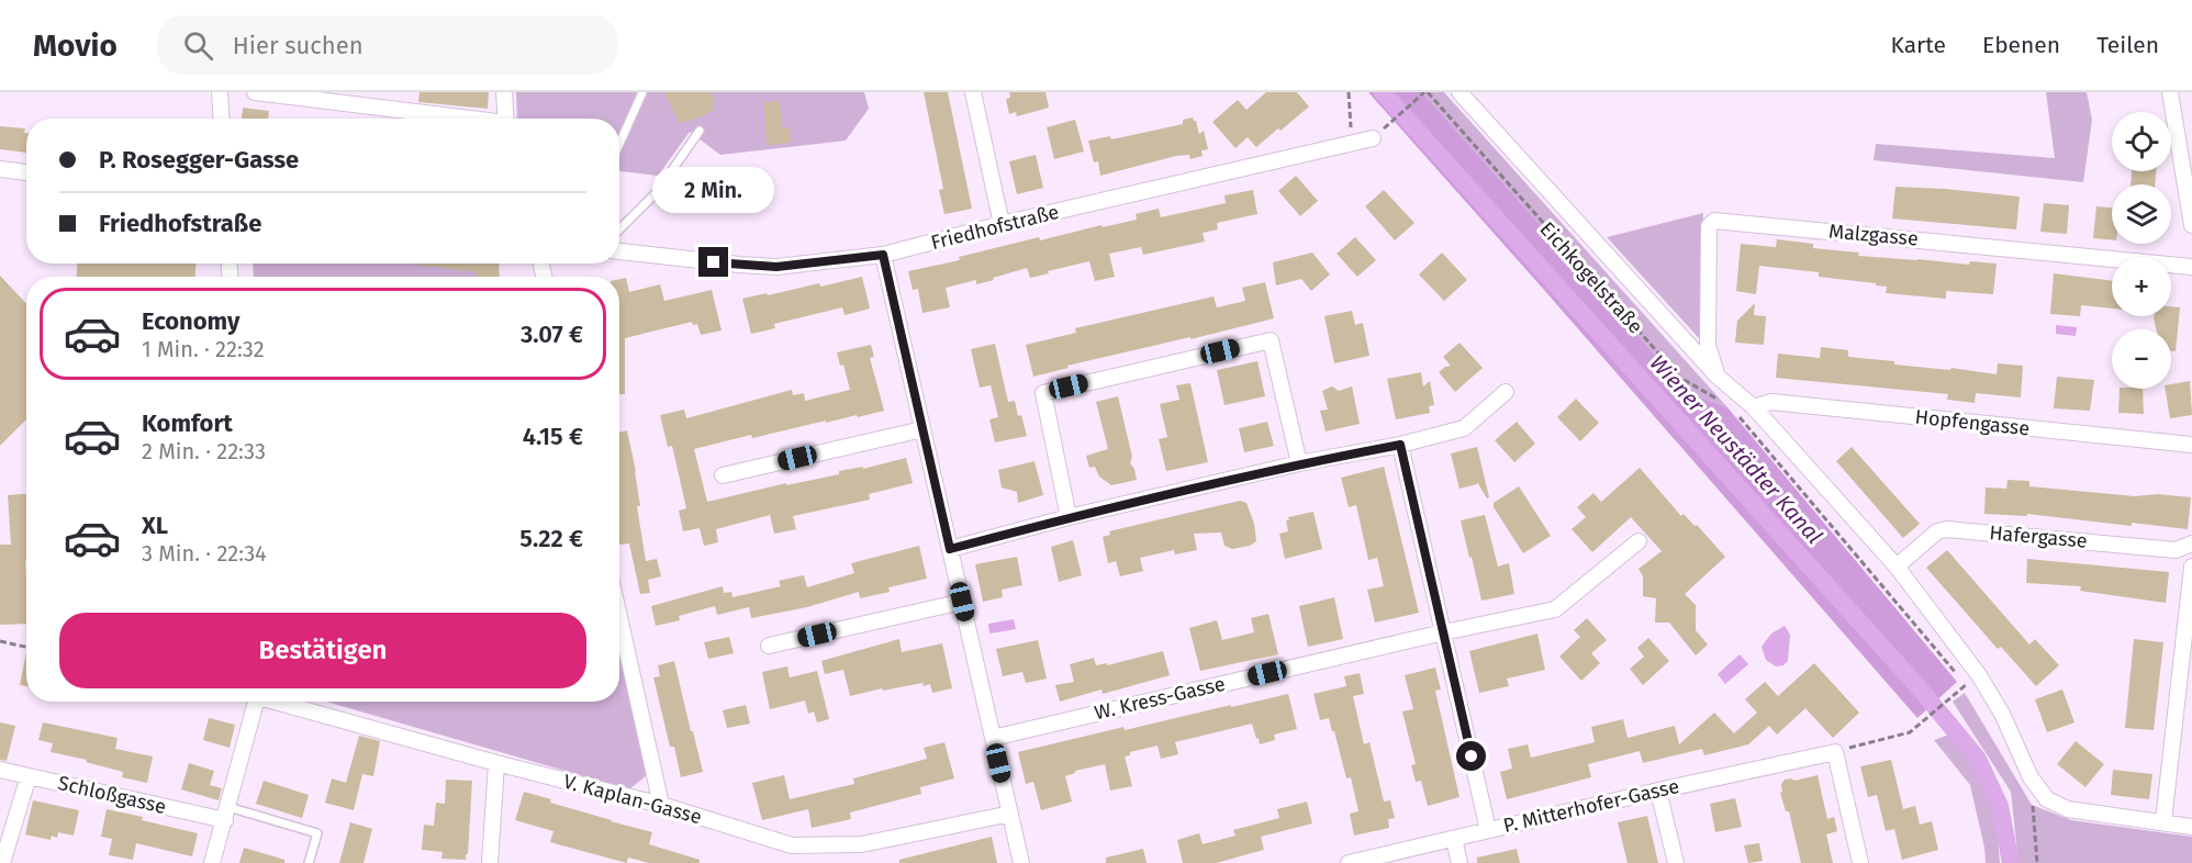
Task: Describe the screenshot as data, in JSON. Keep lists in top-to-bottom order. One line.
{"streets":{"street":["Friedhofstraße","Malzgasse","Eichkogelstraße","Hopfengasse","Hafergasse","W. Kress-Gasse","Schloßgasse","V. Kaplan-Gasse","P. Mitterhofer-Gasse"]},"crossings":[["Malzgasse","Eichkogelstraße"],["Eichkogelstraße","Hopfengasse"],["Eichkogelstraße","Hafergasse"]],"water":["Wiener Neustädter Kanal"],"page":{"header":"Movio","search":"Hier suchen","nav":["Karte","Ebenen","Teilen"],"map_buttons":["+","−"],"banner":["P. Rosegger-Gasse","Friedhofstraße"],"bubble":"2 Min.","list":[{"name":"Economy","note":"1 Min. · 22:32","value":"3.07 €"},{"name":"Komfort","note":"2 Min. · 22:33","value":"4.15 €"},{"name":"XL","note":"3 Min. · 22:34","value":"5.22 €"}],"buttons":"Bestätigen"}}
